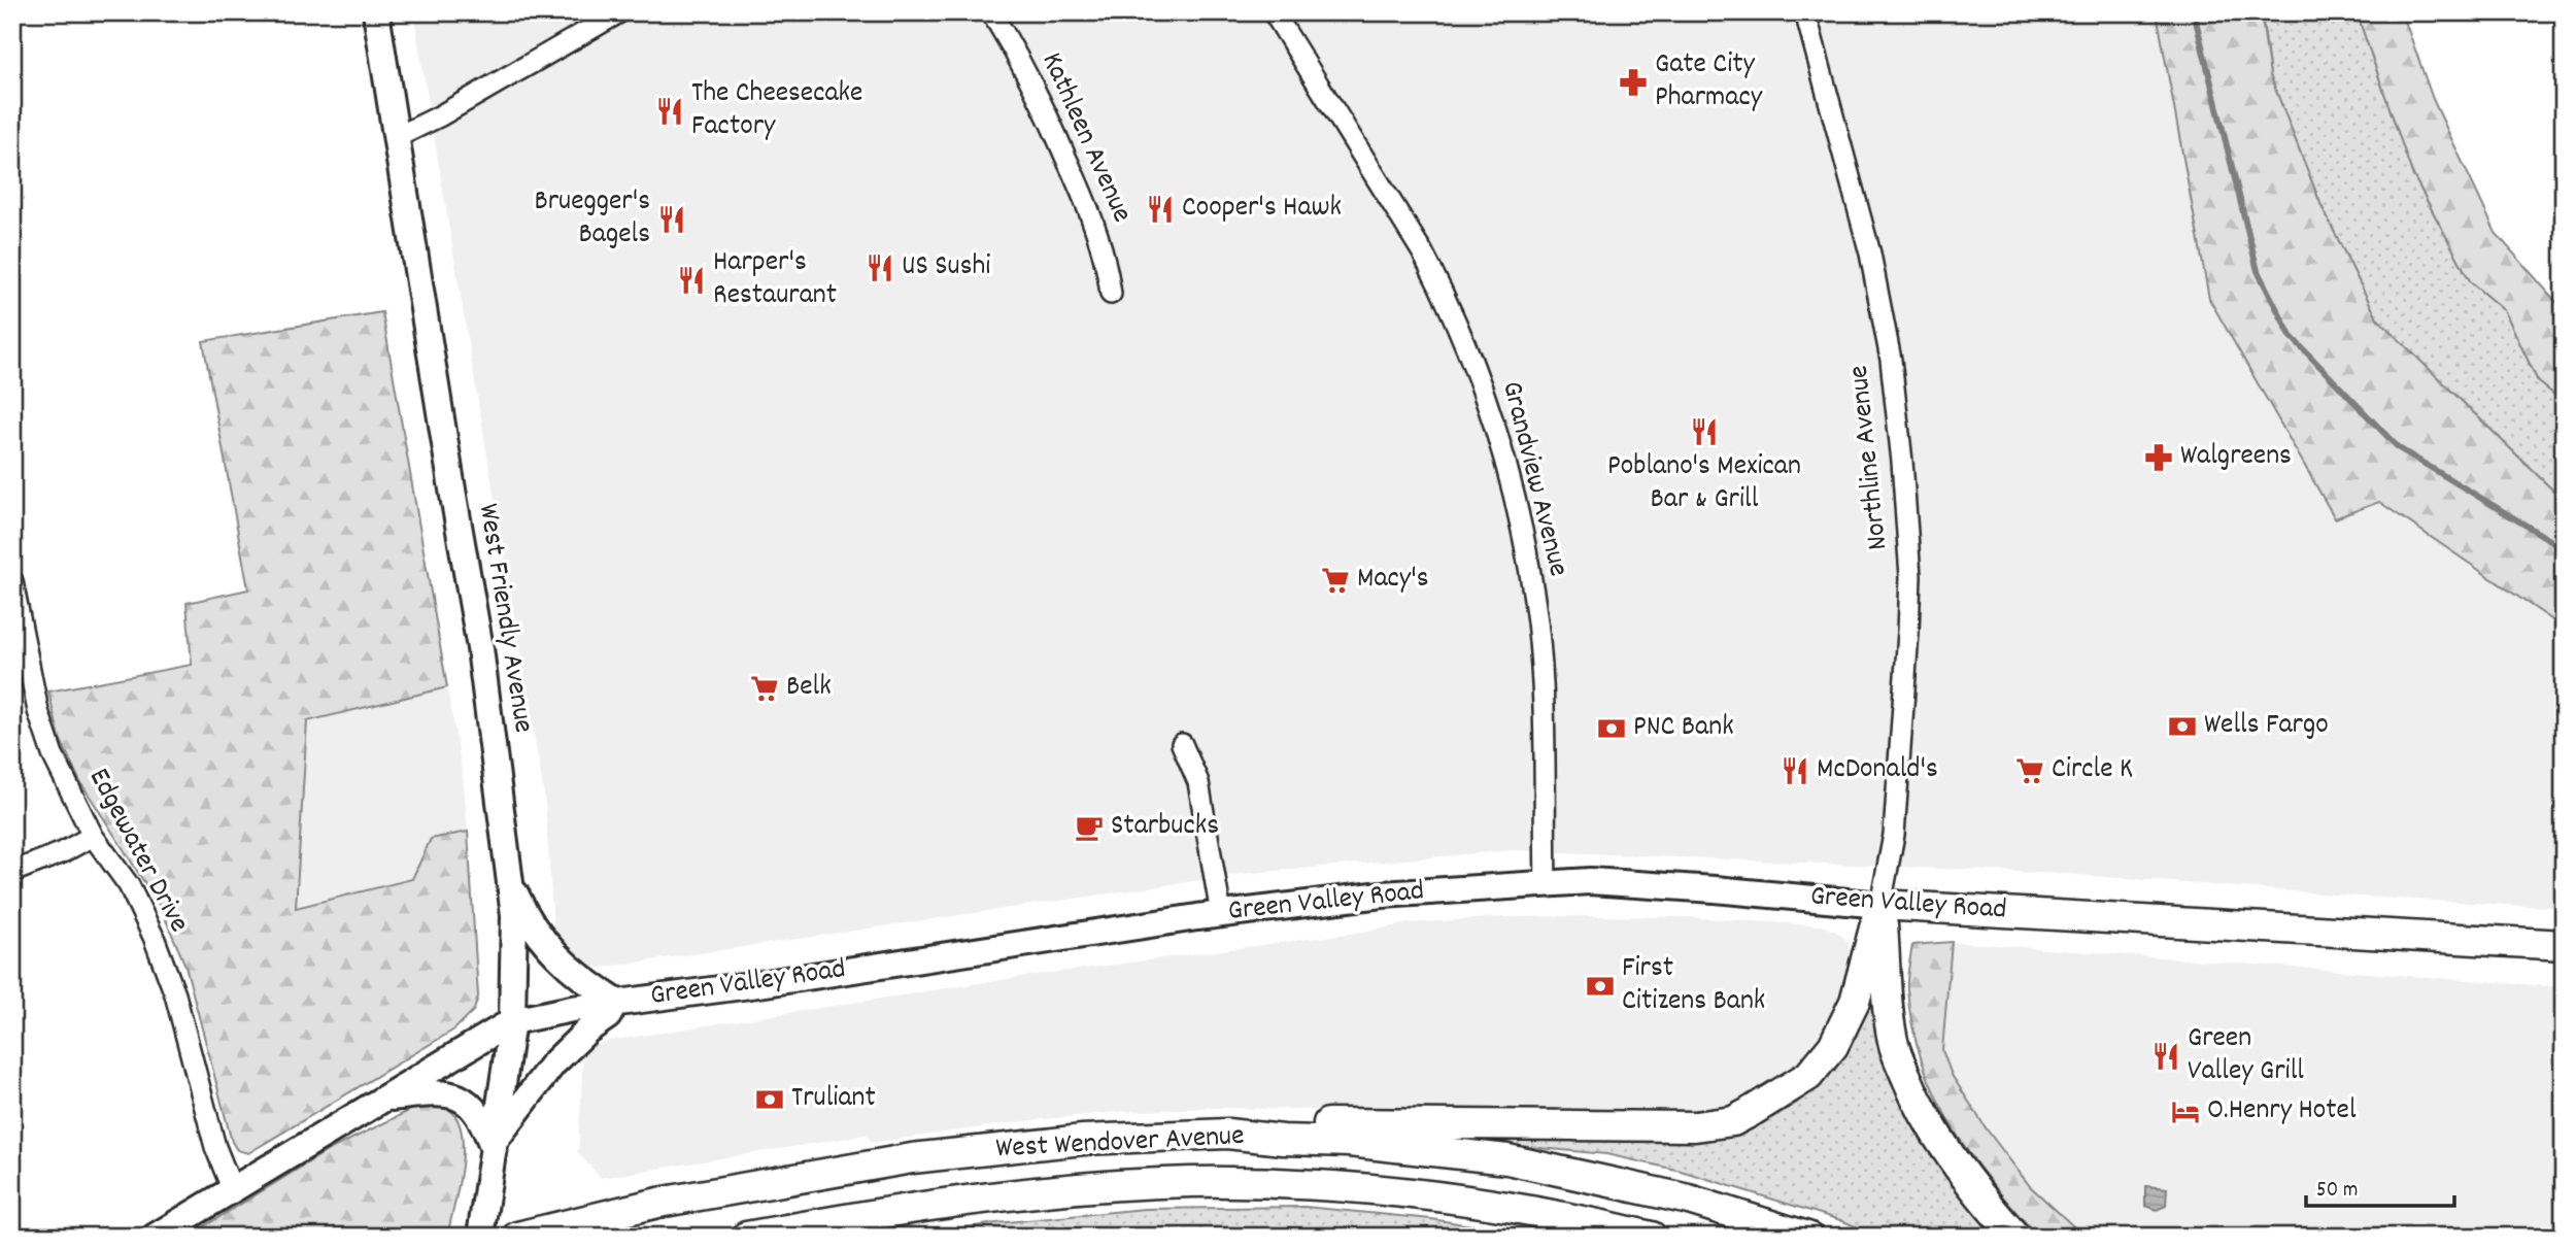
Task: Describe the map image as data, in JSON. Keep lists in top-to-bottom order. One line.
{"streets":{"highway":["Green Valley Road","West Wendover Avenue"],"main road":["West Friendly Avenue"],"street":["Kathleen Avenue","Northline Avenue","Grandview Avenue","Edgewater Drive"]},"crossings":[["Northline Avenue","Green Valley Road"],["Grandview Avenue","Green Valley Road"],["West Friendly Avenue","Green Valley Road"],["Edgewater Drive","Green Valley Road"]],"places":{"pharmacy":["Gate City Pharmacy","Walgreens"],"restaurant":["The Cheesecake Factory","Cooper's Hawk","Bruegger's Bagels","US Sushi","Harper's Restaurant","Poblano's Mexican Bar & Grill","McDonald's","Green Valley Grill"],"supermarket":["Macy's","Belk","Circle K"],"bank":["Wells Fargo","PNC Bank","First Citizens Bank","Truliant"],"cafe":["Starbucks"],"hotel":["O.Henry Hotel"]},"scale_bar":"50 m"}
